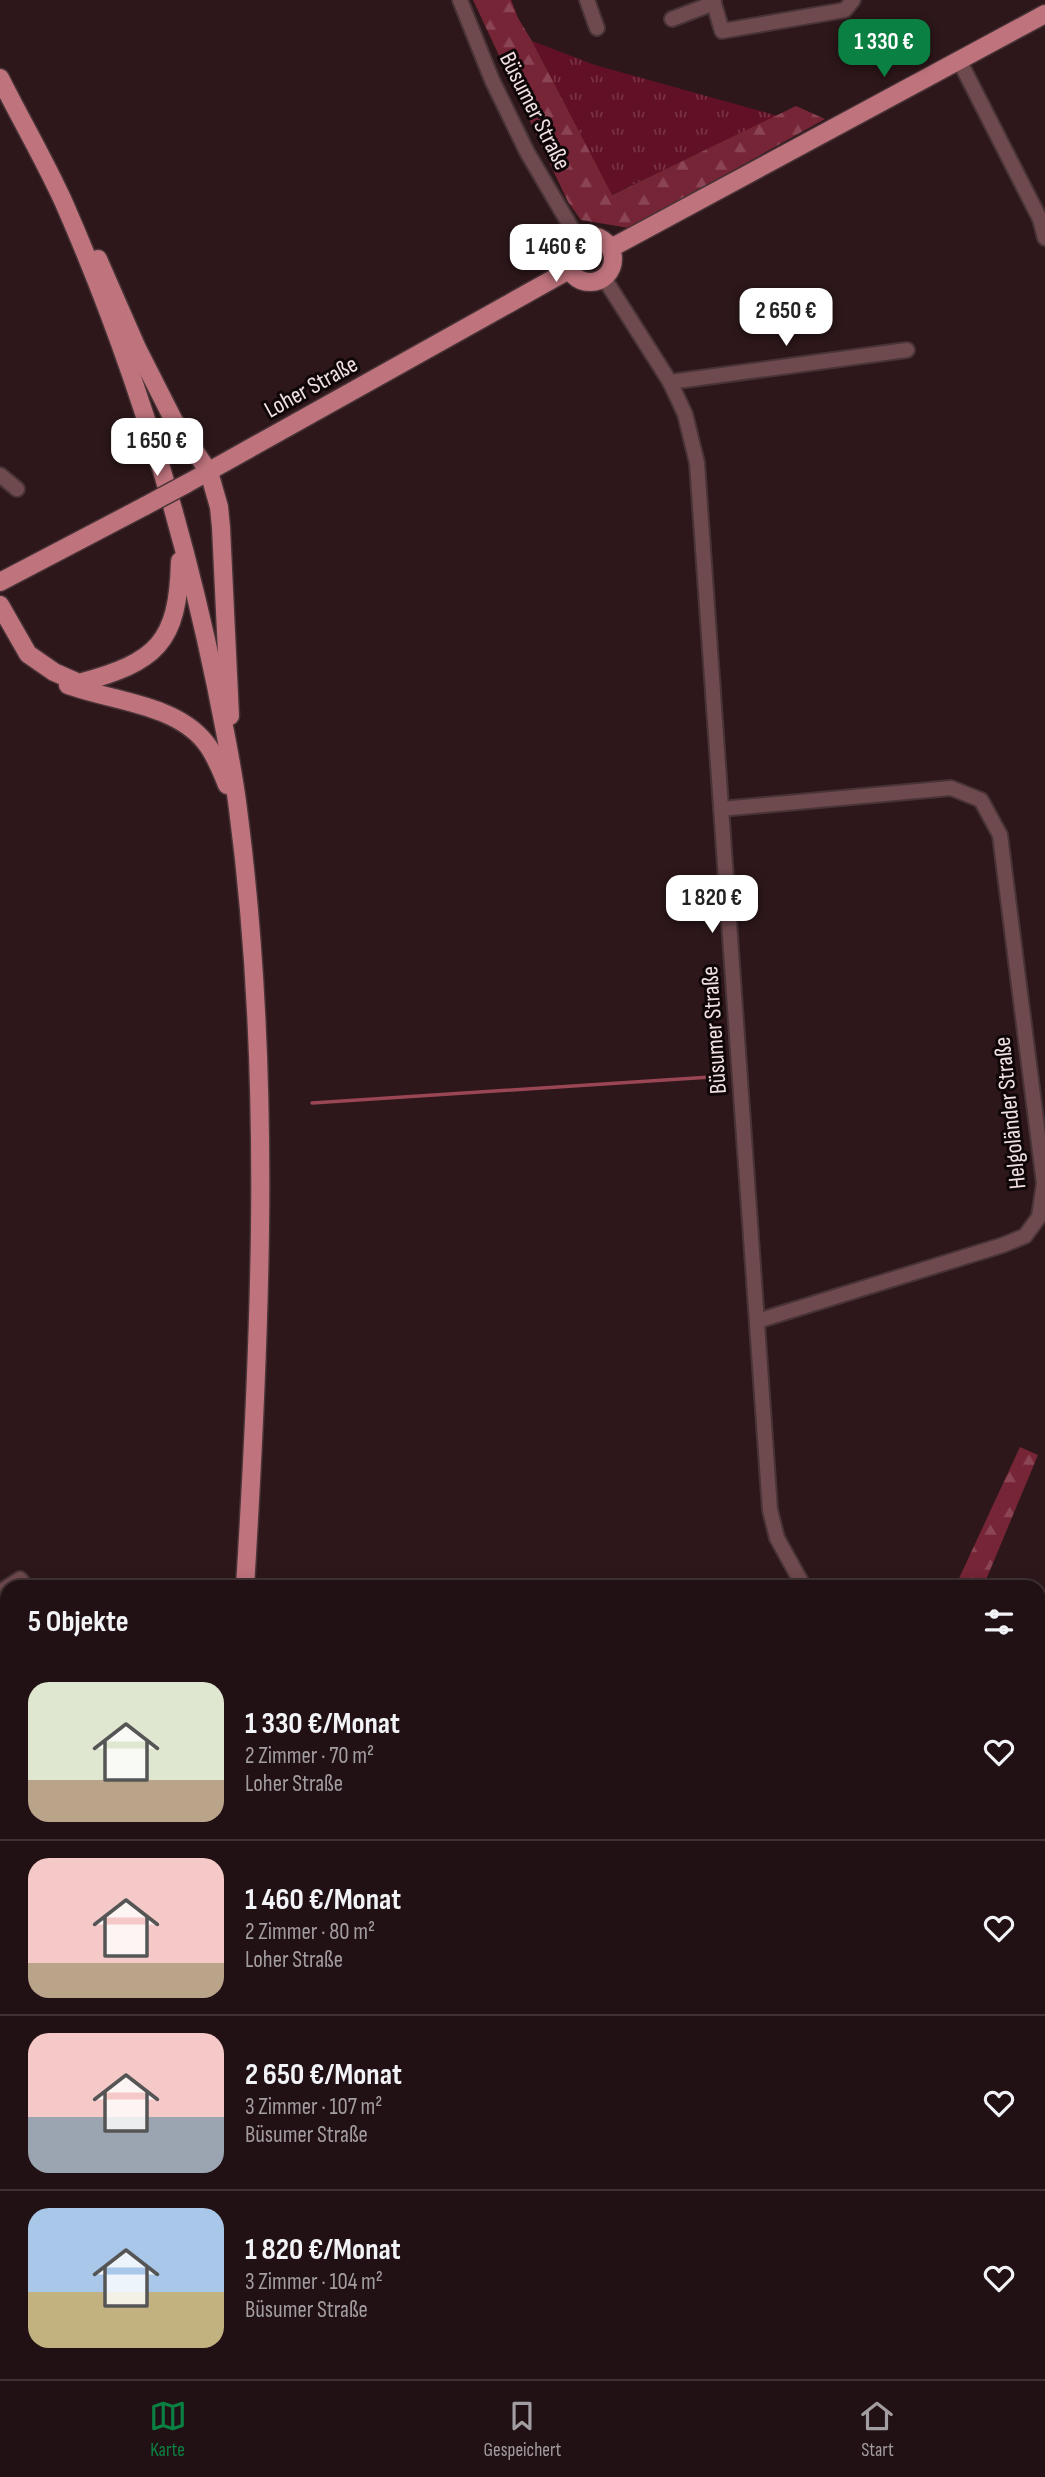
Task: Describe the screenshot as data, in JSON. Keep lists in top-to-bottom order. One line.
{"streets":{"main road":["Loher Straße"],"street":["Büsumer Straße","Helgoländer Straße"]},"crossings":[["Büsumer Straße","Loher Straße"],["Büsumer Straße","Helgoländer Straße"]],"page":{"price":["1 330 €","1 460 €","2 650 €","1 650 €","1 820 €"],"heading":"5 Objekte","list":[{"name":"1 330 €/Monat","note":"2 Zimmer · 70 m² · Loher Straße"},{"name":"1 460 €/Monat","note":"2 Zimmer · 80 m² · Loher Straße"},{"name":"2 650 €/Monat","note":"3 Zimmer · 107 m² · Büsumer Straße"},{"name":"1 820 €/Monat","note":"3 Zimmer · 104 m² · Büsumer Straße"}],"tabs":["Karte","Gespeichert","Start"]}}
